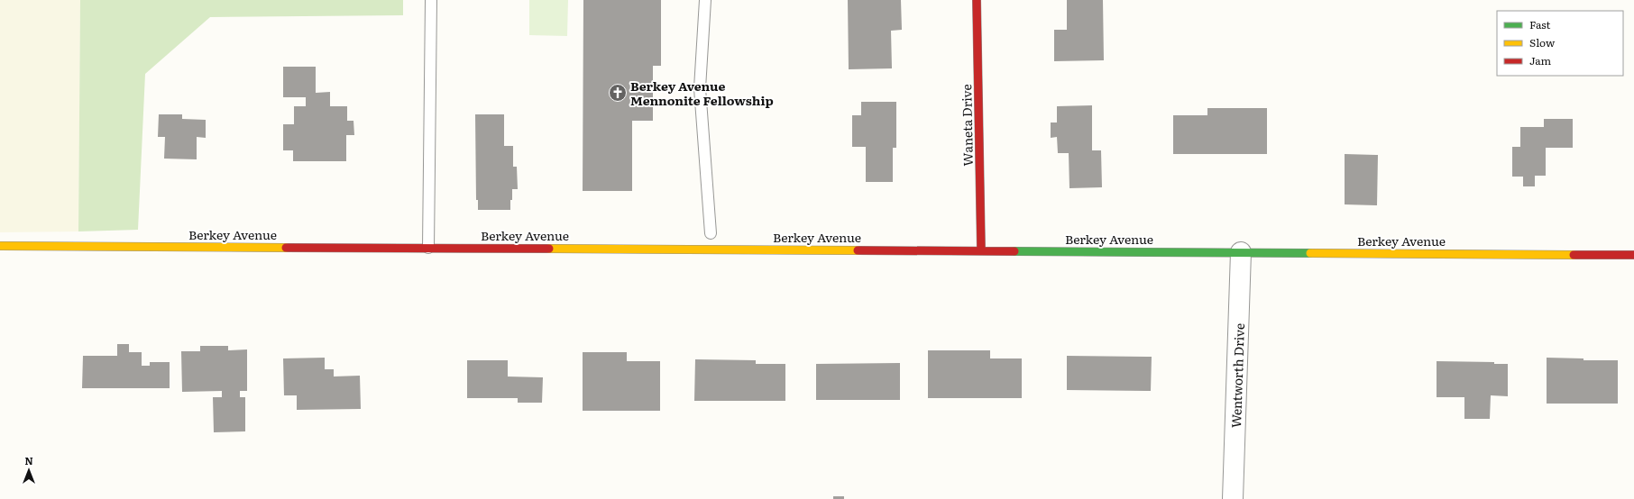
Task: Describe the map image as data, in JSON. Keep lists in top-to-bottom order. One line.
{"streets":{"street":["Waneta Drive","Berkey Avenue","Wentworth Drive"]},"crossings":[["Waneta Drive","Berkey Avenue"],["Berkey Avenue","Wentworth Drive"]],"places":{"church":["Berkey Avenue Mennonite Fellowship"]},"legend":["Fast","Slow","Jam"],"north":"top"}
